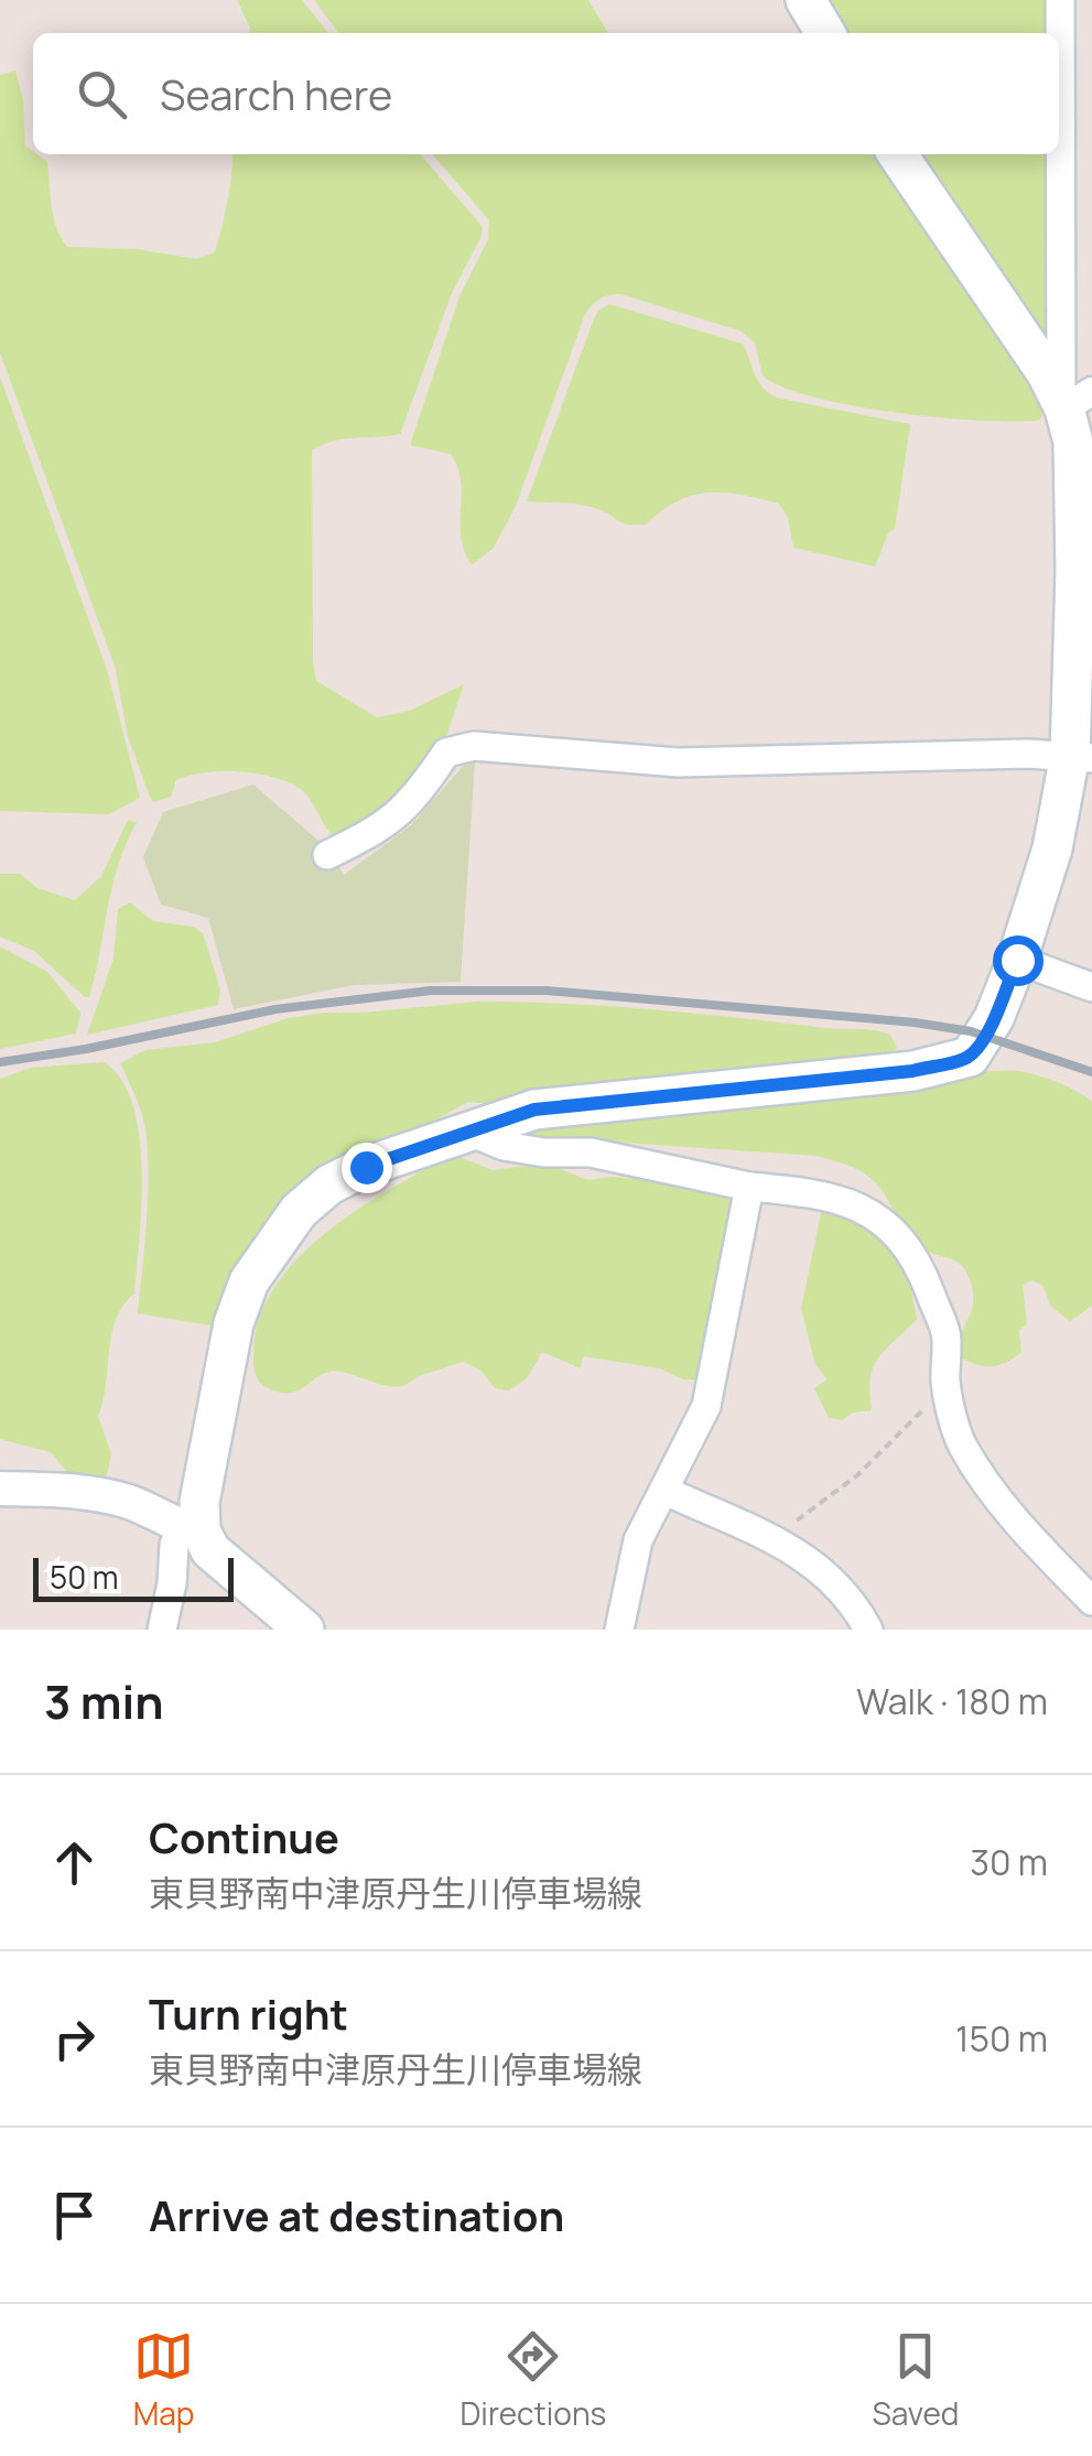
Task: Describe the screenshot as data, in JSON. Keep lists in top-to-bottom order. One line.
{"scale_bar":"50 m","page":{"search":"Search here","scale":"50 m","heading":["3 min","Walk · 180 m"],"list":[["Continue","東貝野南中津原丹生川停車場線","30 m"],["Turn right","東貝野南中津原丹生川停車場線","150 m"],"Arrive at destination"],"nav":["Map","Directions","Saved"]}}
